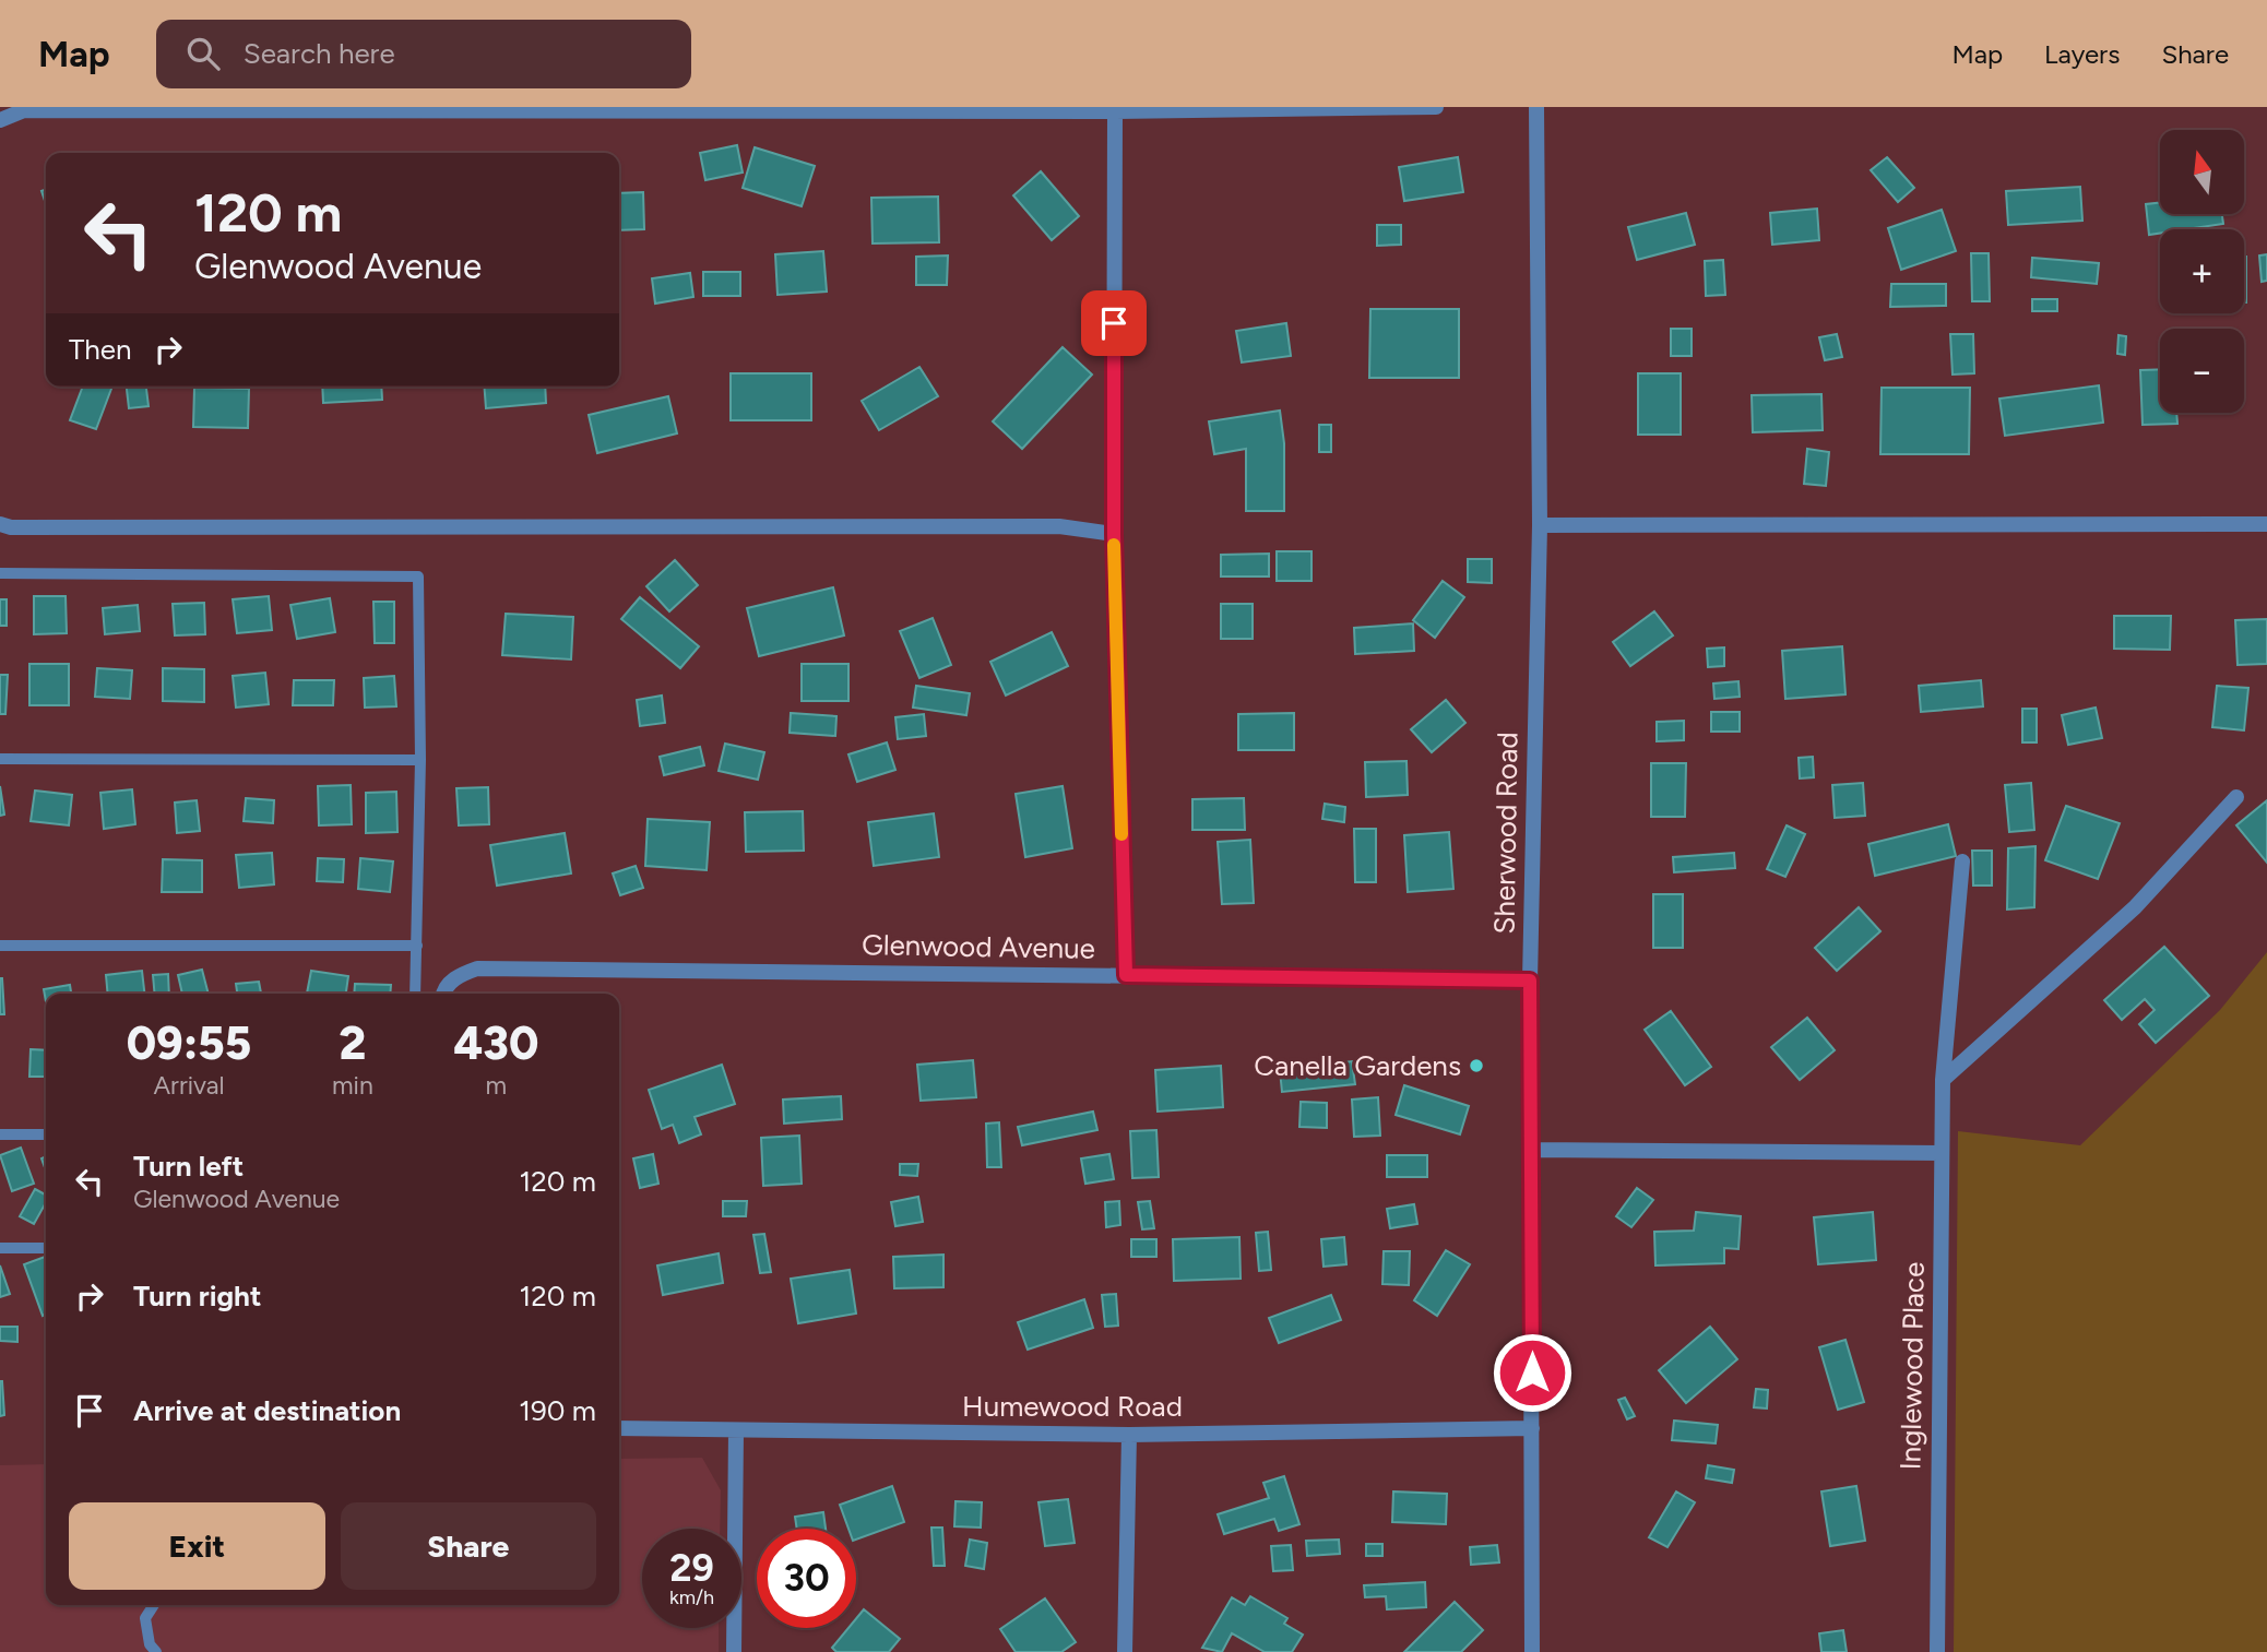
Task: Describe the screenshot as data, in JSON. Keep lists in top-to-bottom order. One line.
{"streets":{"street":["Sherwood Road","Glenwood Avenue","Inglewood Place","Humewood Road"]},"crossings":[["Sherwood Road","Glenwood Avenue"],["Sherwood Road","Humewood Road"]],"places":["Canella Gardens"],"north":"top","page":{"header":"Map","search":"Search here","nav":["Map","Layers","Share"],"map_buttons":["+","−"],"turn":["120 m","Glenwood Avenue"],"then":"Then","eta":["09:55","Arrival","2","min","430","m"],"list":[{"name":"Turn left","note":"Glenwood Avenue","value":"120 m"},{"name":"Turn right","value":"120 m"},{"name":"Arrive at destination","value":"190 m"}],"buttons":["Exit","Share"],"speed":"29 km/h","limit":"30"}}
